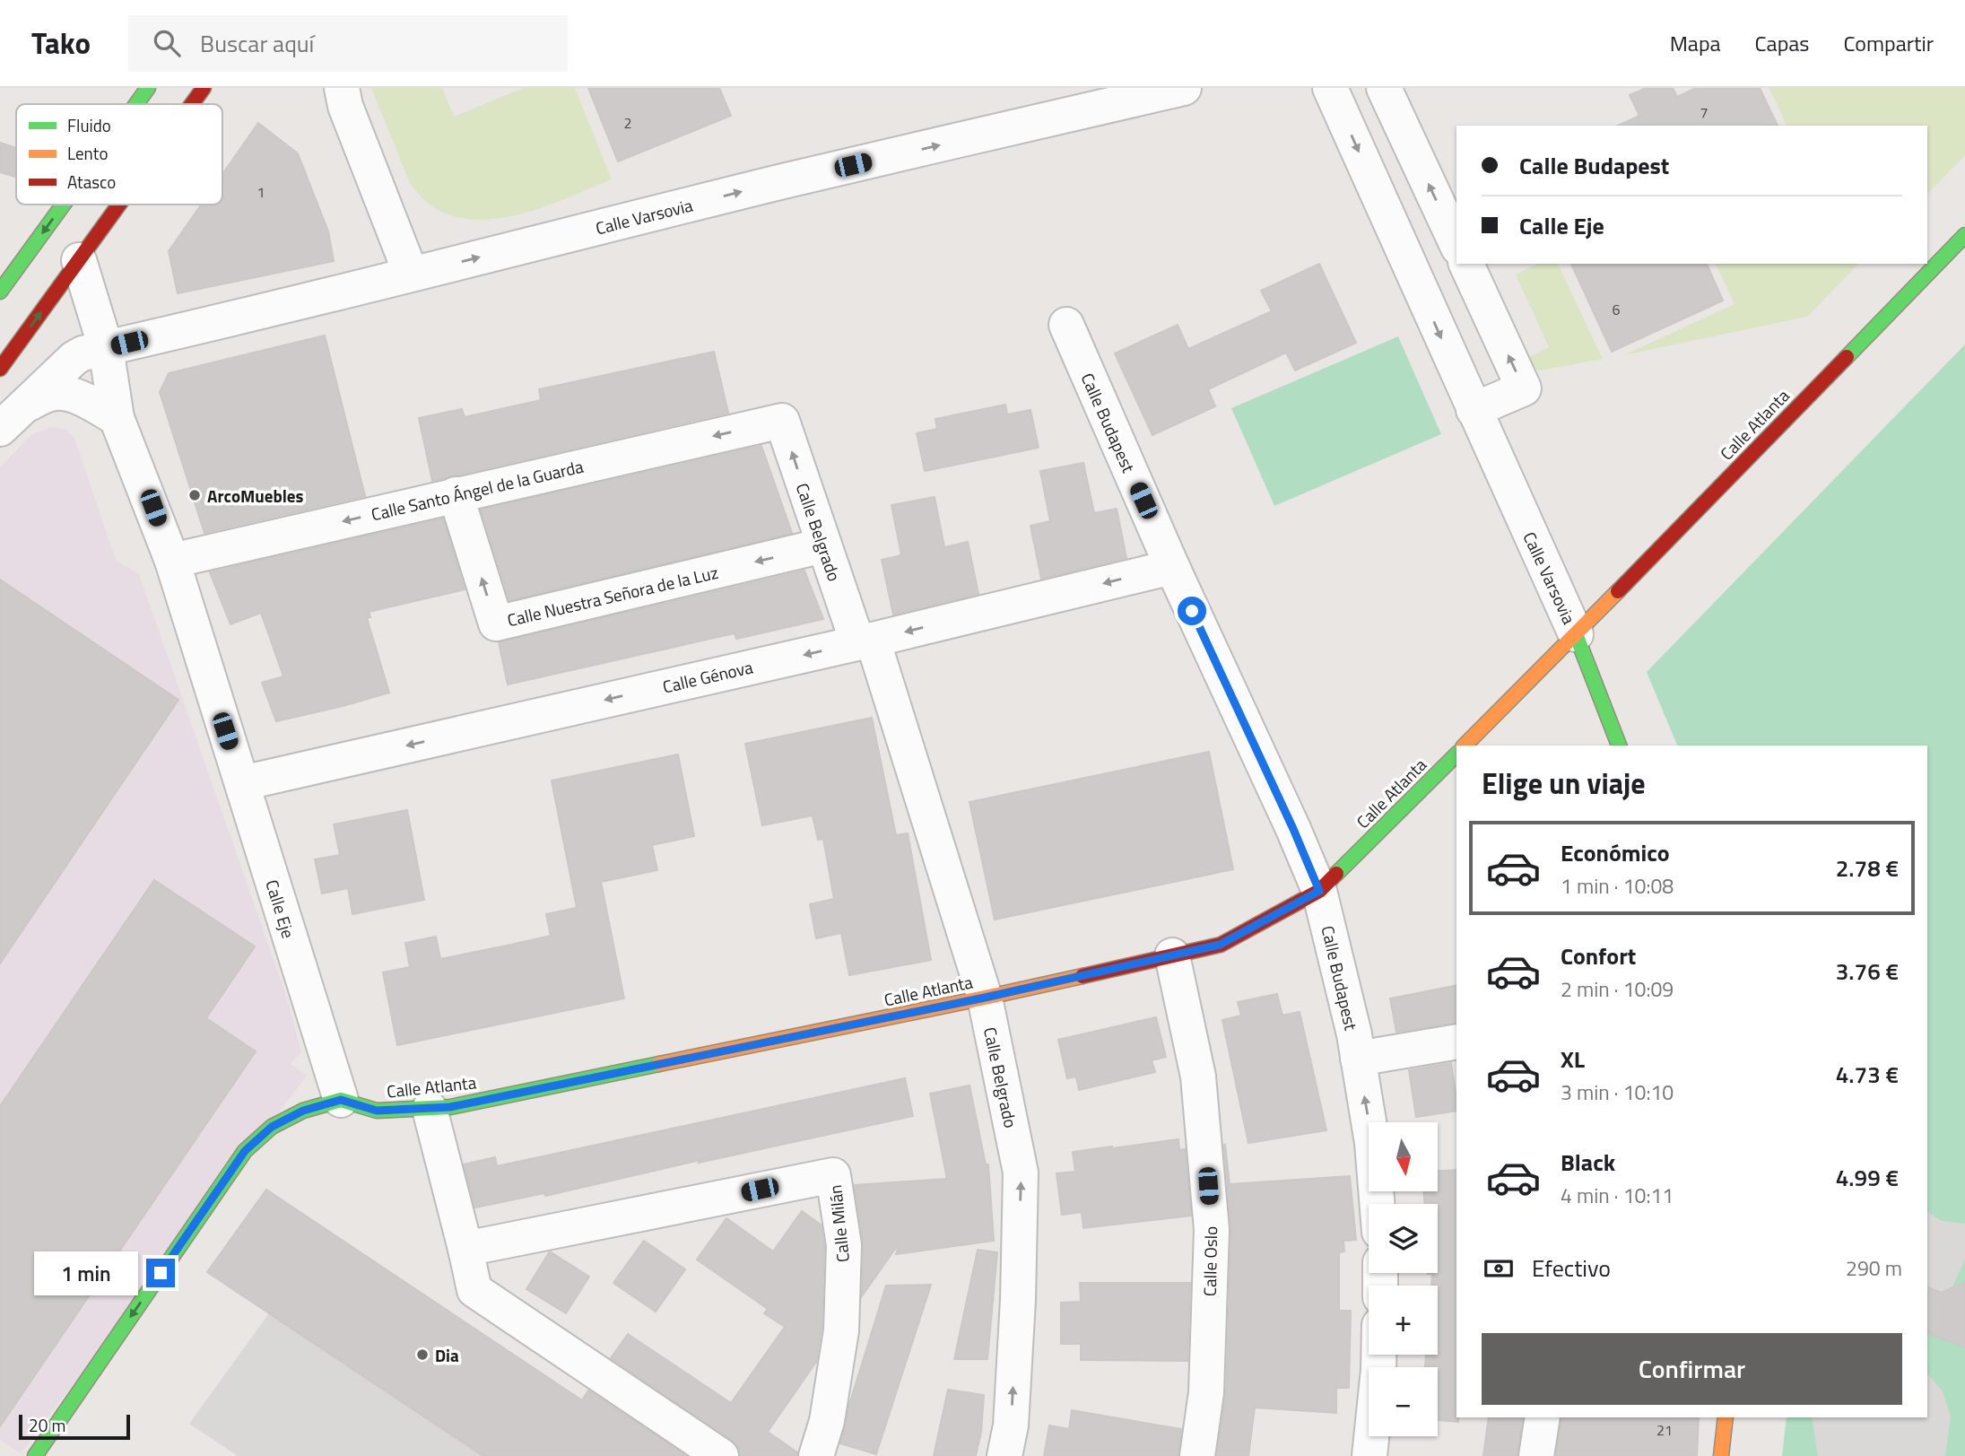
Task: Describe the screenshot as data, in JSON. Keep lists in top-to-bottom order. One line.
{"streets":{"street":["Calle Varsovia","Calle Budapest","Calle Atlanta","Calle Santo Ángel de la Guarda","Calle Belgrado","Calle Nuestra Señora de la Luz","Calle Génova","Calle Eje","Calle Milán","Calle Oslo"]},"crossings":[["Calle Varsovia","Calle Atlanta"],["Calle Varsovia","Calle Eje"],["Calle Budapest","Calle Atlanta"],["Calle Budapest","Calle Génova"],["Calle Atlanta","Calle Belgrado"],["Calle Atlanta","Calle Eje"],["Calle Atlanta","Calle Oslo"],["Calle Santo Ángel de la Guarda","Calle Belgrado"],["Calle Santo Ángel de la Guarda","Calle Nuestra Señora de la Luz"],["Calle Santo Ángel de la Guarda","Calle Eje"],["Calle Belgrado","Calle Nuestra Señora de la Luz"],["Calle Belgrado","Calle Génova"],["Calle Génova","Calle Eje"]],"one_way":["Calle Varsovia","Calle Santo Ángel de la Guarda","Calle Belgrado","Calle Génova"],"places":["ArcoMuebles","Dia"],"house_numbers":["7","2","1","6","21"],"legend":["Fluido","Lento","Atasco"],"scale_bar":"20 m","north":"bottom","page":{"header":"Tako","search":"Buscar aquí","nav":["Mapa","Capas","Compartir"],"banner":["Calle Budapest","Calle Eje"],"heading":"Elige un viaje","list":[{"name":"Económico","note":"1 min · 10:08","value":"2.78 €"},{"name":"Confort","note":"2 min · 10:09","value":"3.76 €"},{"name":"XL","note":"3 min · 10:10","value":"4.73 €"},{"name":"Black","note":"4 min · 10:11","value":"4.99 €"}],"map_buttons":["+","−"],"pay":["Efectivo","290 m"],"bubble":"1 min","buttons":"Confirmar","scale":"20 m"}}
